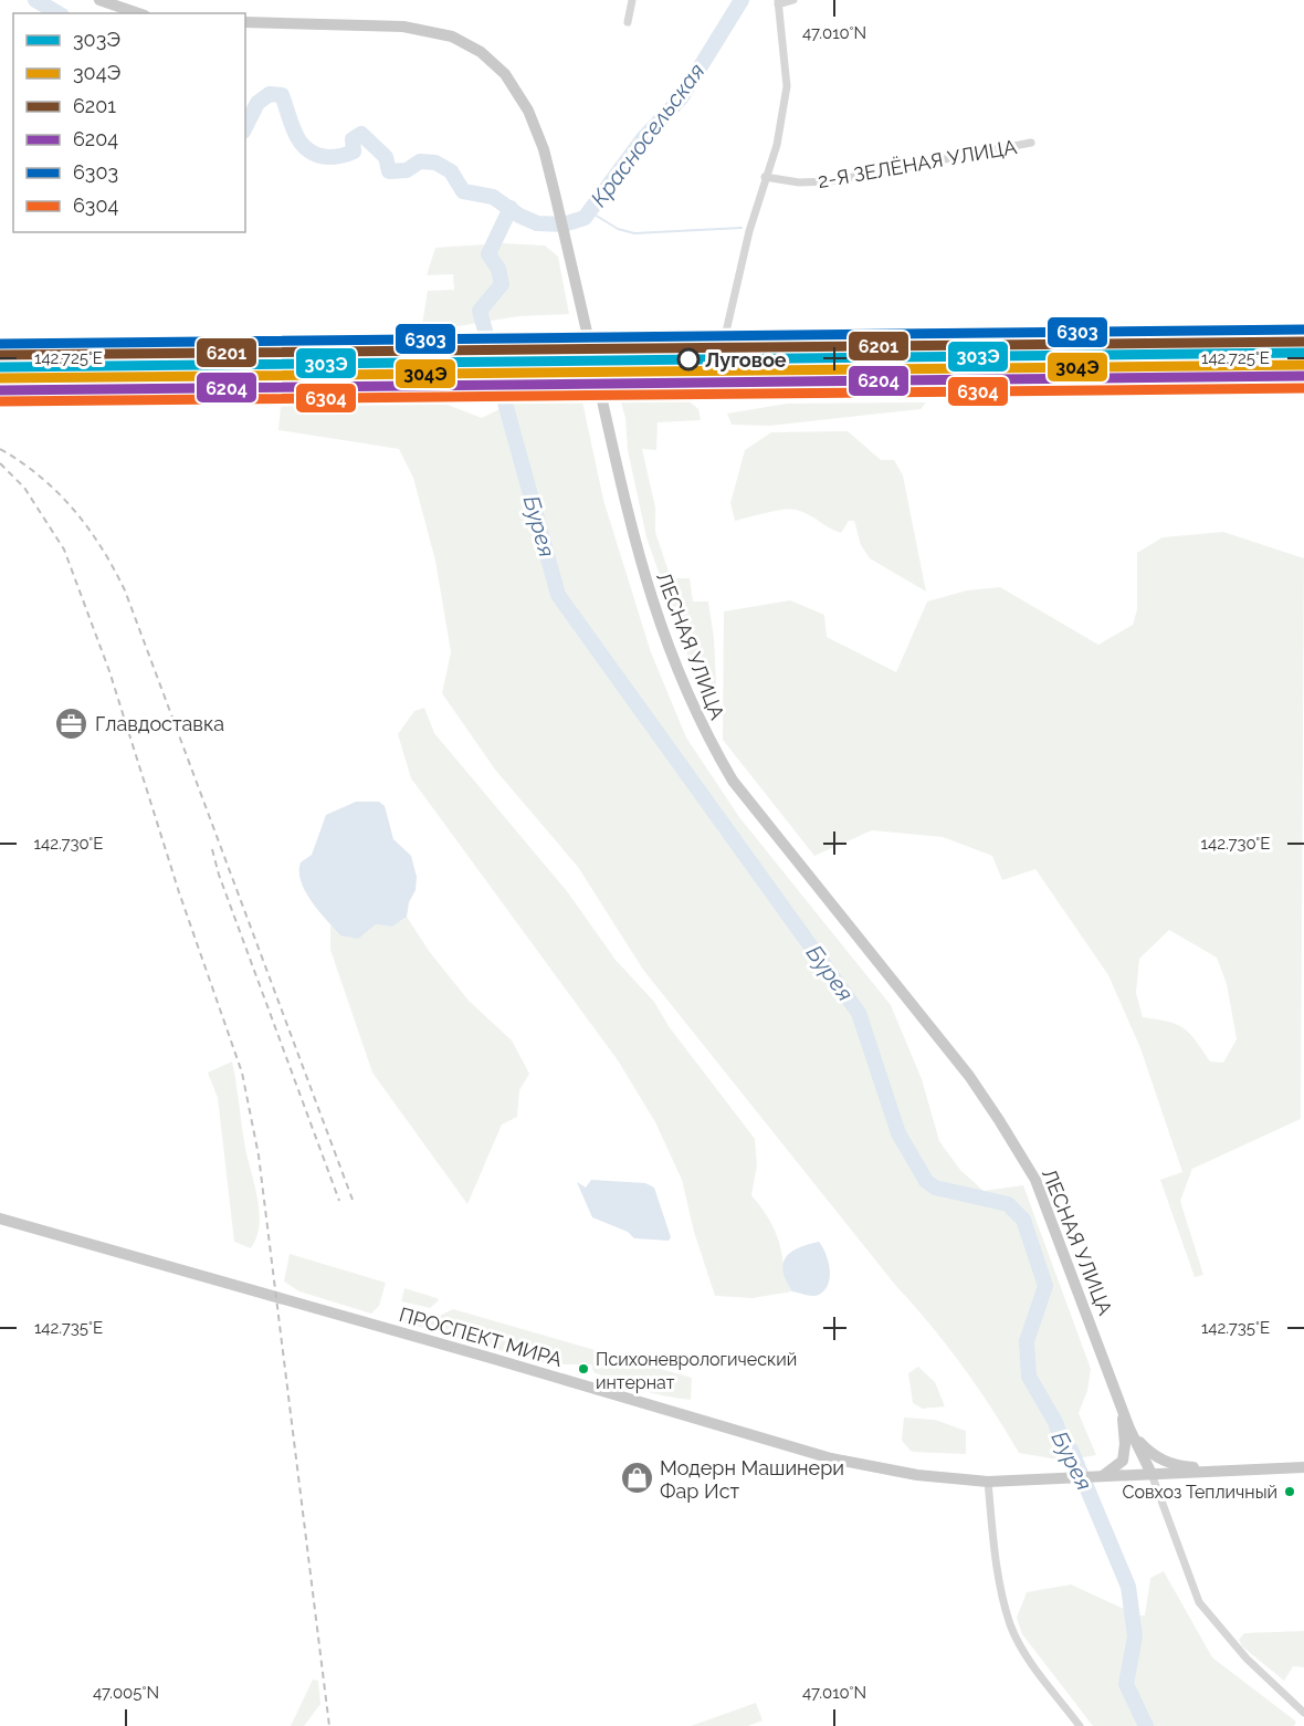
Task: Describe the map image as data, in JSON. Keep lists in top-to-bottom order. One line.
{"streets":{"main road":["ЛЕСНАЯ УЛИЦА","ПРОСПЕКТ МИРА"],"street":["2-Я ЗЕЛЁНАЯ УЛИЦА"]},"crossings":[["ЛЕСНАЯ УЛИЦА","ПРОСПЕКТ МИРА"]],"water":["Красносельская","Бурея"],"places":{"other":["Луговое","Психоневрологический интернат","Совхоз Тепличный"],"office":["Главдоставка"],"shop":["Модерн Машинери Фар Ист"]},"lines":["transit line 6303","transit line 6201","transit line 303Э","transit line 304Э","transit line 6204","transit line 6304"],"legend":["303Э","304Э","6201","6204","6303","6304"],"coordinates":["47.010°N","142.725°E","142.730°E","142.735°E","47.005°N"]}
